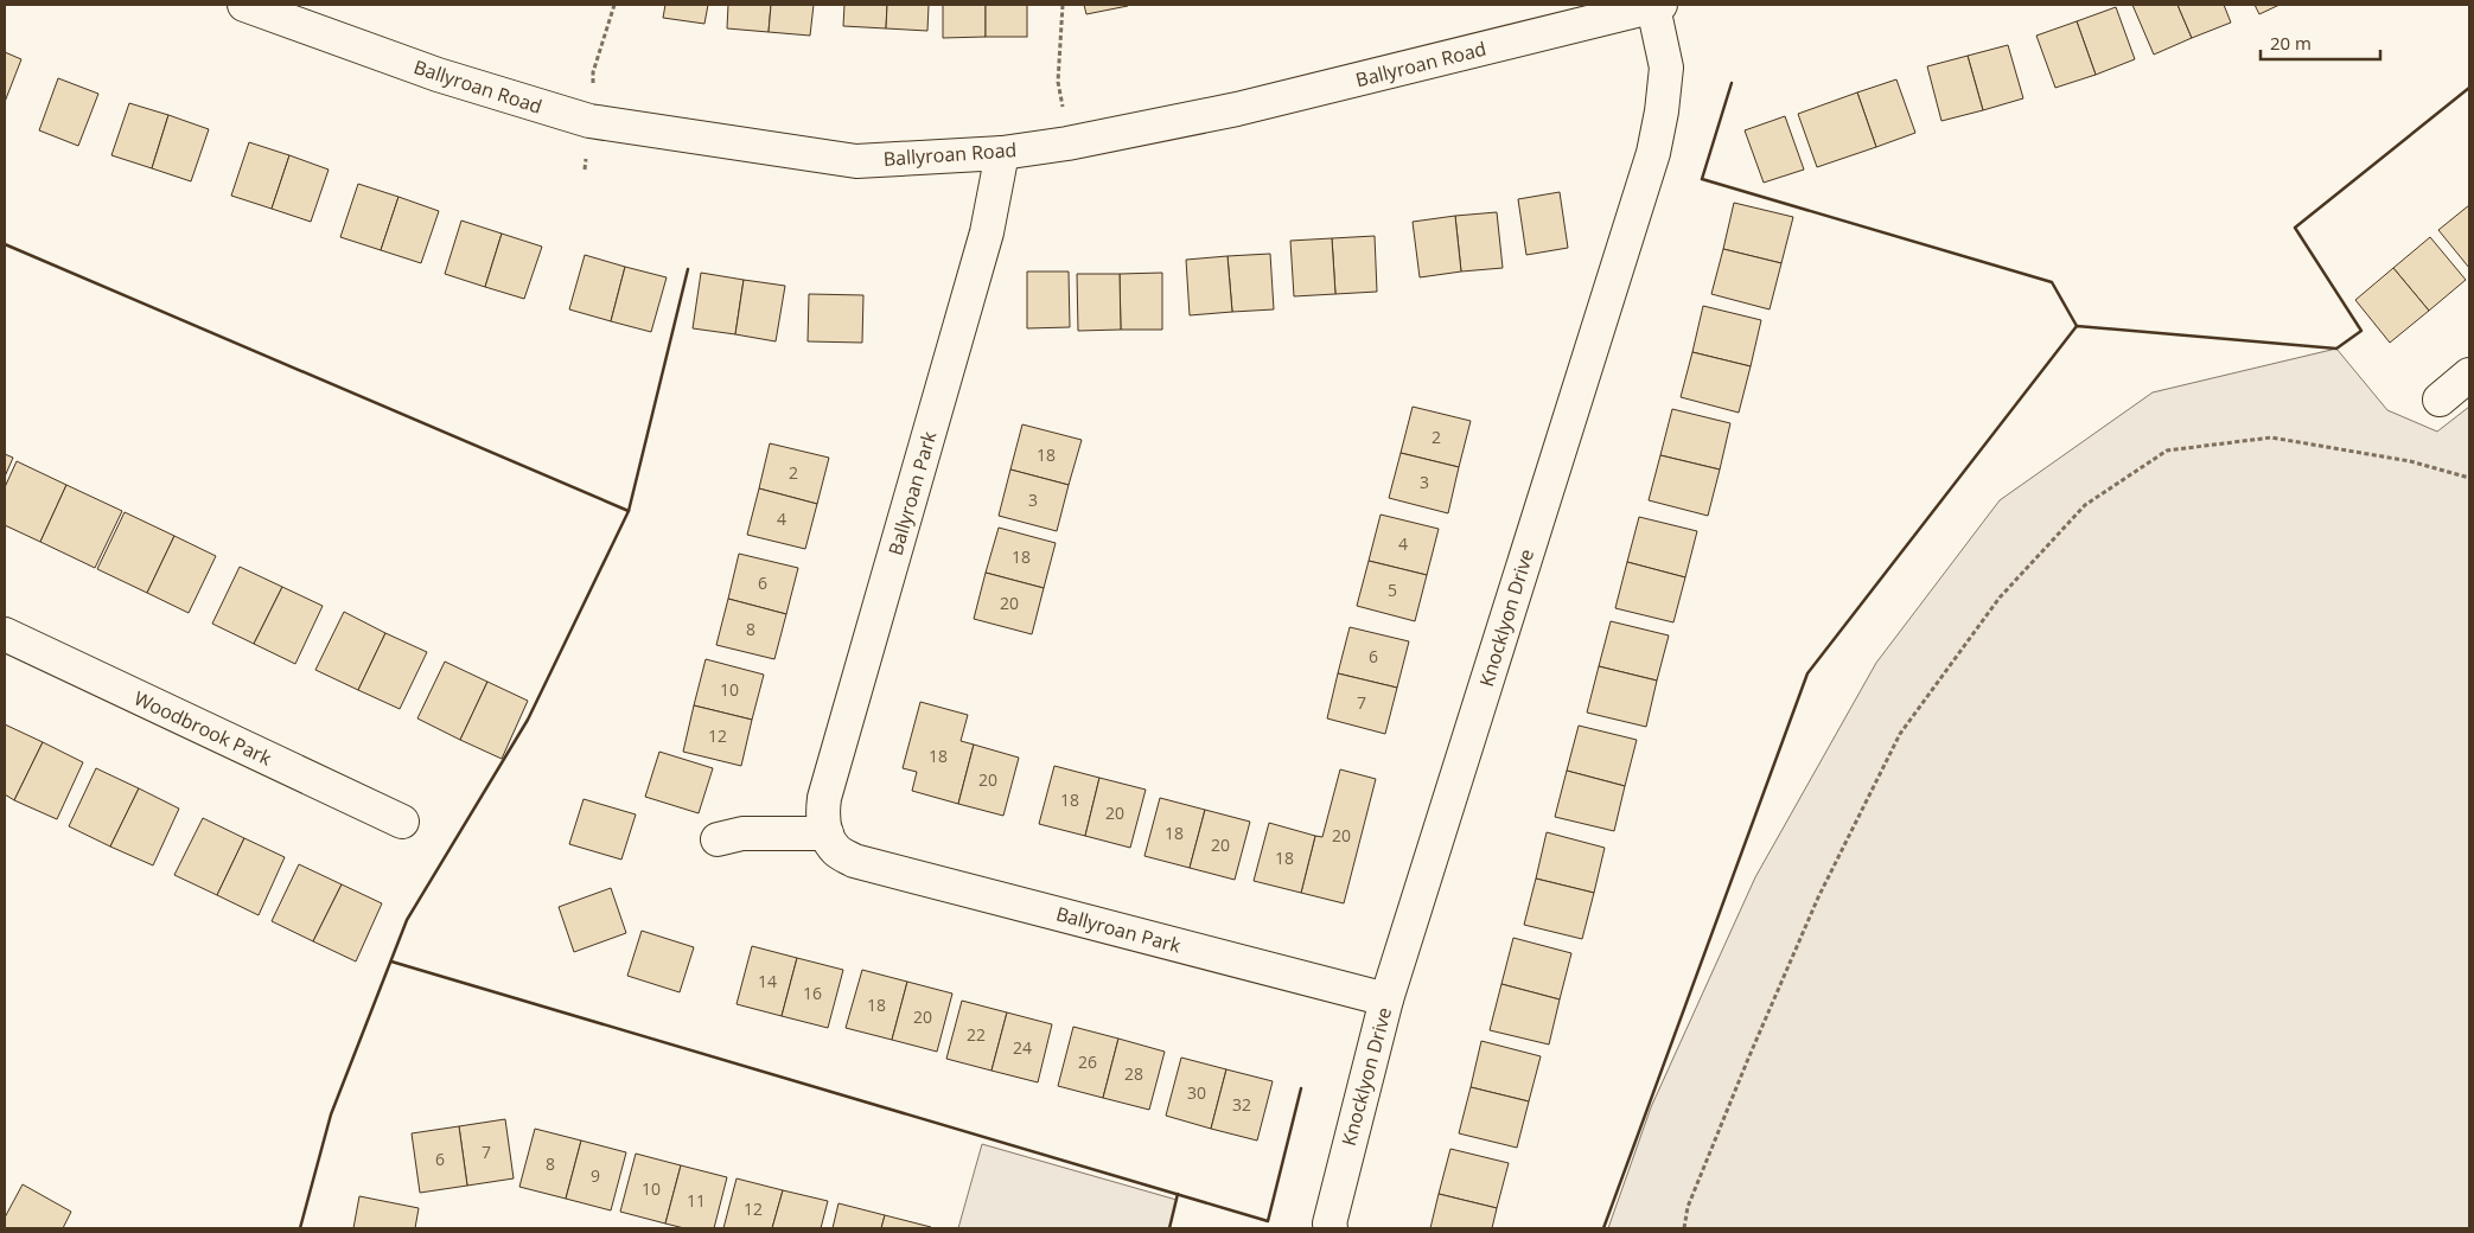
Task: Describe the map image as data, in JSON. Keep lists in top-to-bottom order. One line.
{"streets":{"street":["Ballyroan Road","Ballyroan Park","Knocklyon Drive","Woodbrook Park"]},"crossings":[["Ballyroan Road","Ballyroan Park"],["Ballyroan Road","Knocklyon Drive"],["Ballyroan Park","Knocklyon Drive"]],"house_numbers":["2","18","2","3","3","4","4","18","6","5","20","8","6","10","7","12","18","20","18","20","18","20","20","18","14","16","18","20","22","24","26","28","30","32","7","6","8","9","10","11","12"],"scale_bar":"20 m"}
